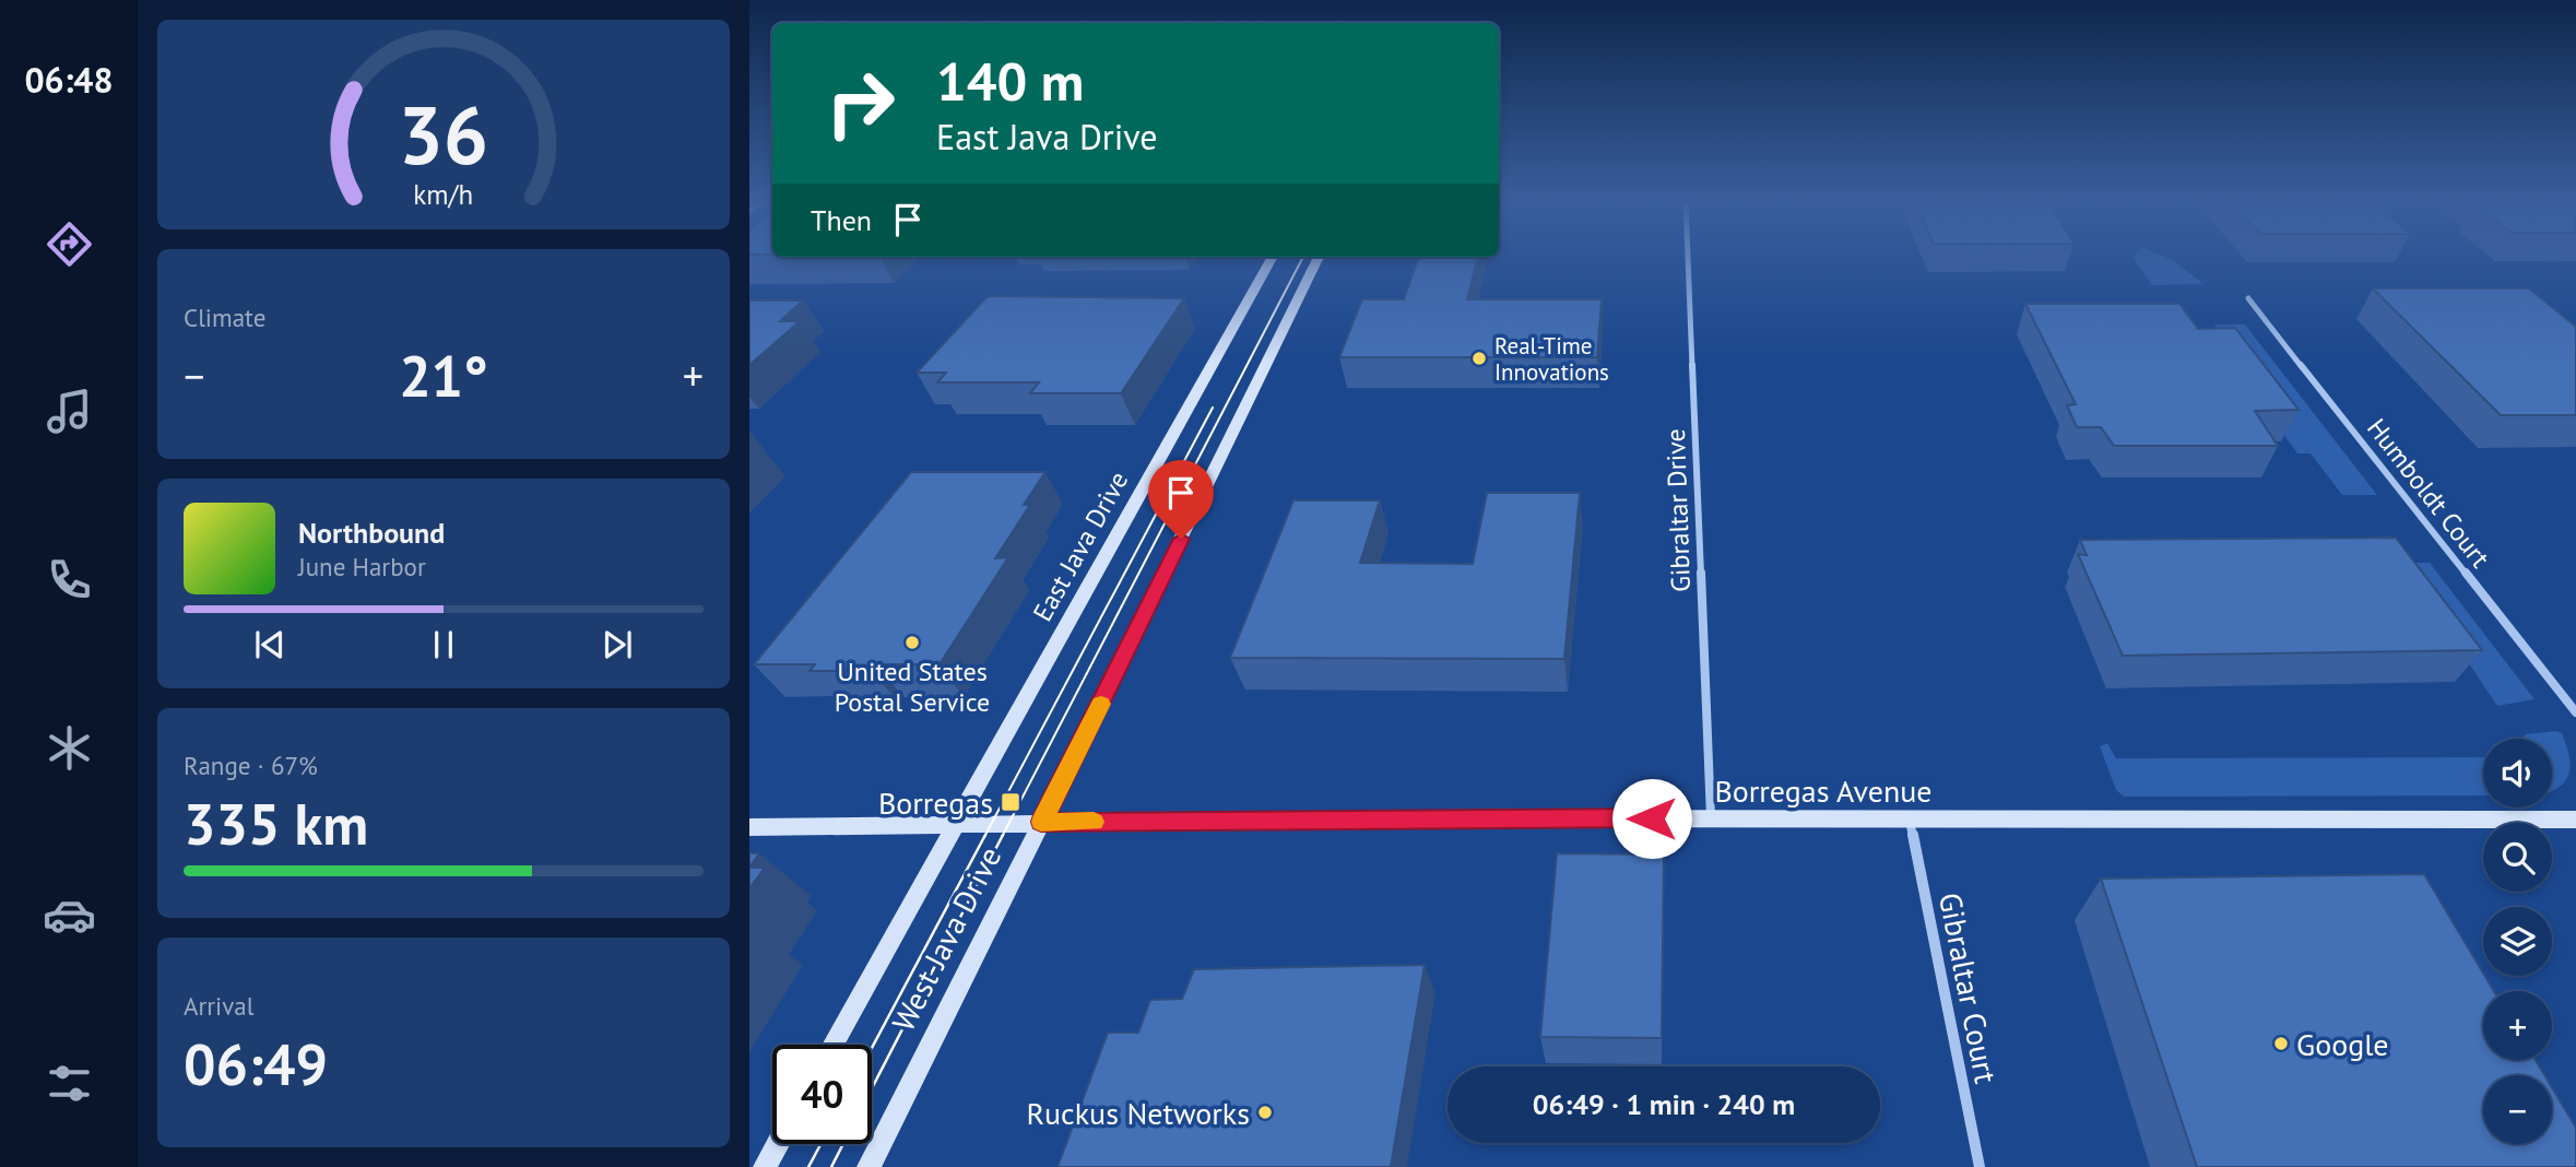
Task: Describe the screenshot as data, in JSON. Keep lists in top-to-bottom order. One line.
{"streets":{"main road":["East Java Drive","Borregas Avenue","West Java Drive"],"street":["Humboldt Court","Gibraltar Drive","Gibraltar Court"]},"crossings":[["Gibraltar Drive","Borregas Avenue"],["East Java Drive","Borregas Avenue"],["East Java Drive","West Java Drive"],["Borregas Avenue","West Java Drive"],["Borregas Avenue","Gibraltar Court"]],"places":{"other":["Real-Time Innovations","United States Postal Service","Google","Ruckus Networks"],"transit":["Borregas"]},"page":{"tabs":"06:48","turn":["140 m","East Java Drive"],"then":"Then","tile":["Climate",["Range · 67%","335 km"],["Arrival","06:49"]],"heat":["−","21°","+"],"song":["Northbound","June Harbor"],"map_buttons":["+","−"],"limit":"40","trip":"06:49 · 1 min · 240 m","gauge":["36","km/h"]}}
